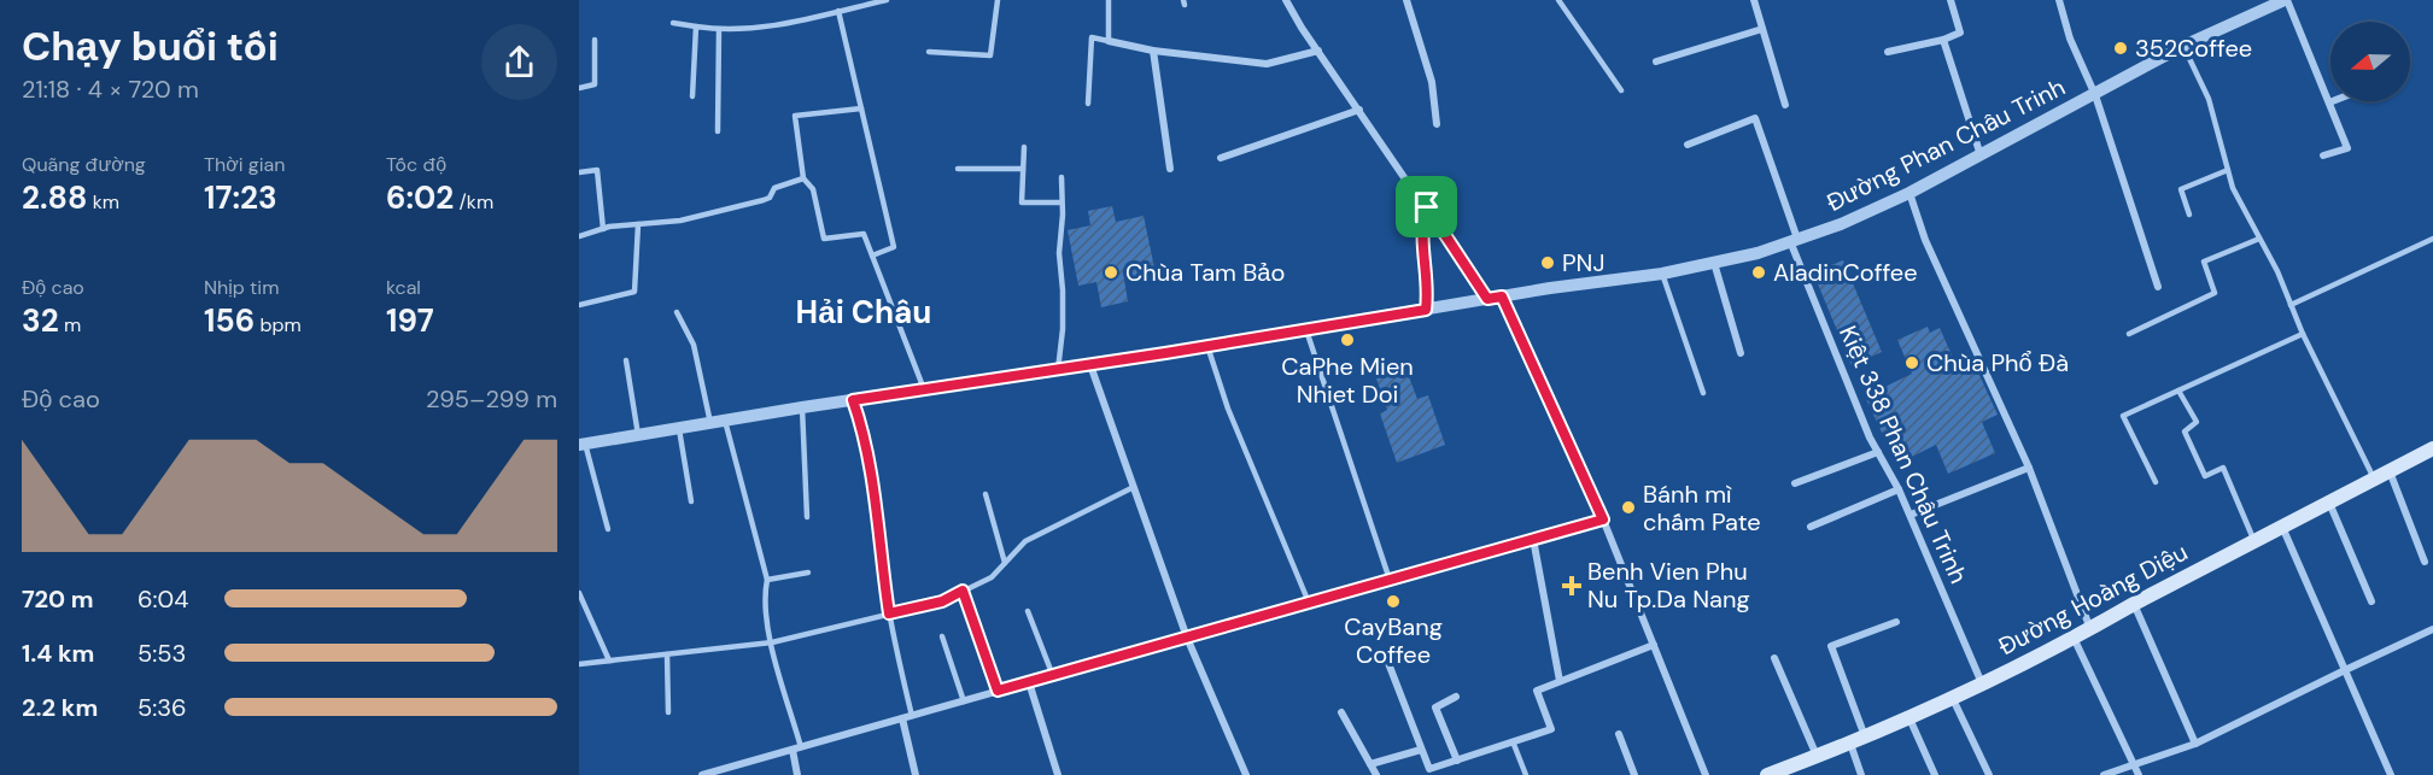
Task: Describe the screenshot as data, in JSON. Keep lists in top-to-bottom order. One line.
{"streets":{"main road":["Đường Hoàng Diệu"],"street":["Đường Phan Châu Trinh","Kiệt 338 Phan Châu Trinh"]},"crossings":[["Đường Phan Châu Trinh","Kiệt 338 Phan Châu Trinh"],["Kiệt 338 Phan Châu Trinh","Đường Hoàng Diệu"]],"districts":["Hải Châu"],"places":{"other":["352Coffee","PNJ","Chùa Tam Bảo","AladinCoffee","CaPhe Mien Nhiet Doi","Chùa Phổ Đà","Bánh mì chấm Pate","CayBang Coffee"],"health":["Benh Vien Phu Nu Tp.Da Nang"]},"north":"left","page":{"heading":["Chạy buổi tối","21:18 · 4 × 720 m"],"stats":[["Quãng đường","2.88 km"],["Thời gian","17:23"],["Tốc độ","6:02 /km"],["Độ cao","32 m"],["Nhịp tim","156 bpm"],["kcal","197"]],"chart":["Độ cao","295–299 m"],"list":[{"name":"720 m","note":"6:04"},{"name":"1.4 km","note":"5:53"},{"name":"2.2 km","note":"5:36"}]}}
